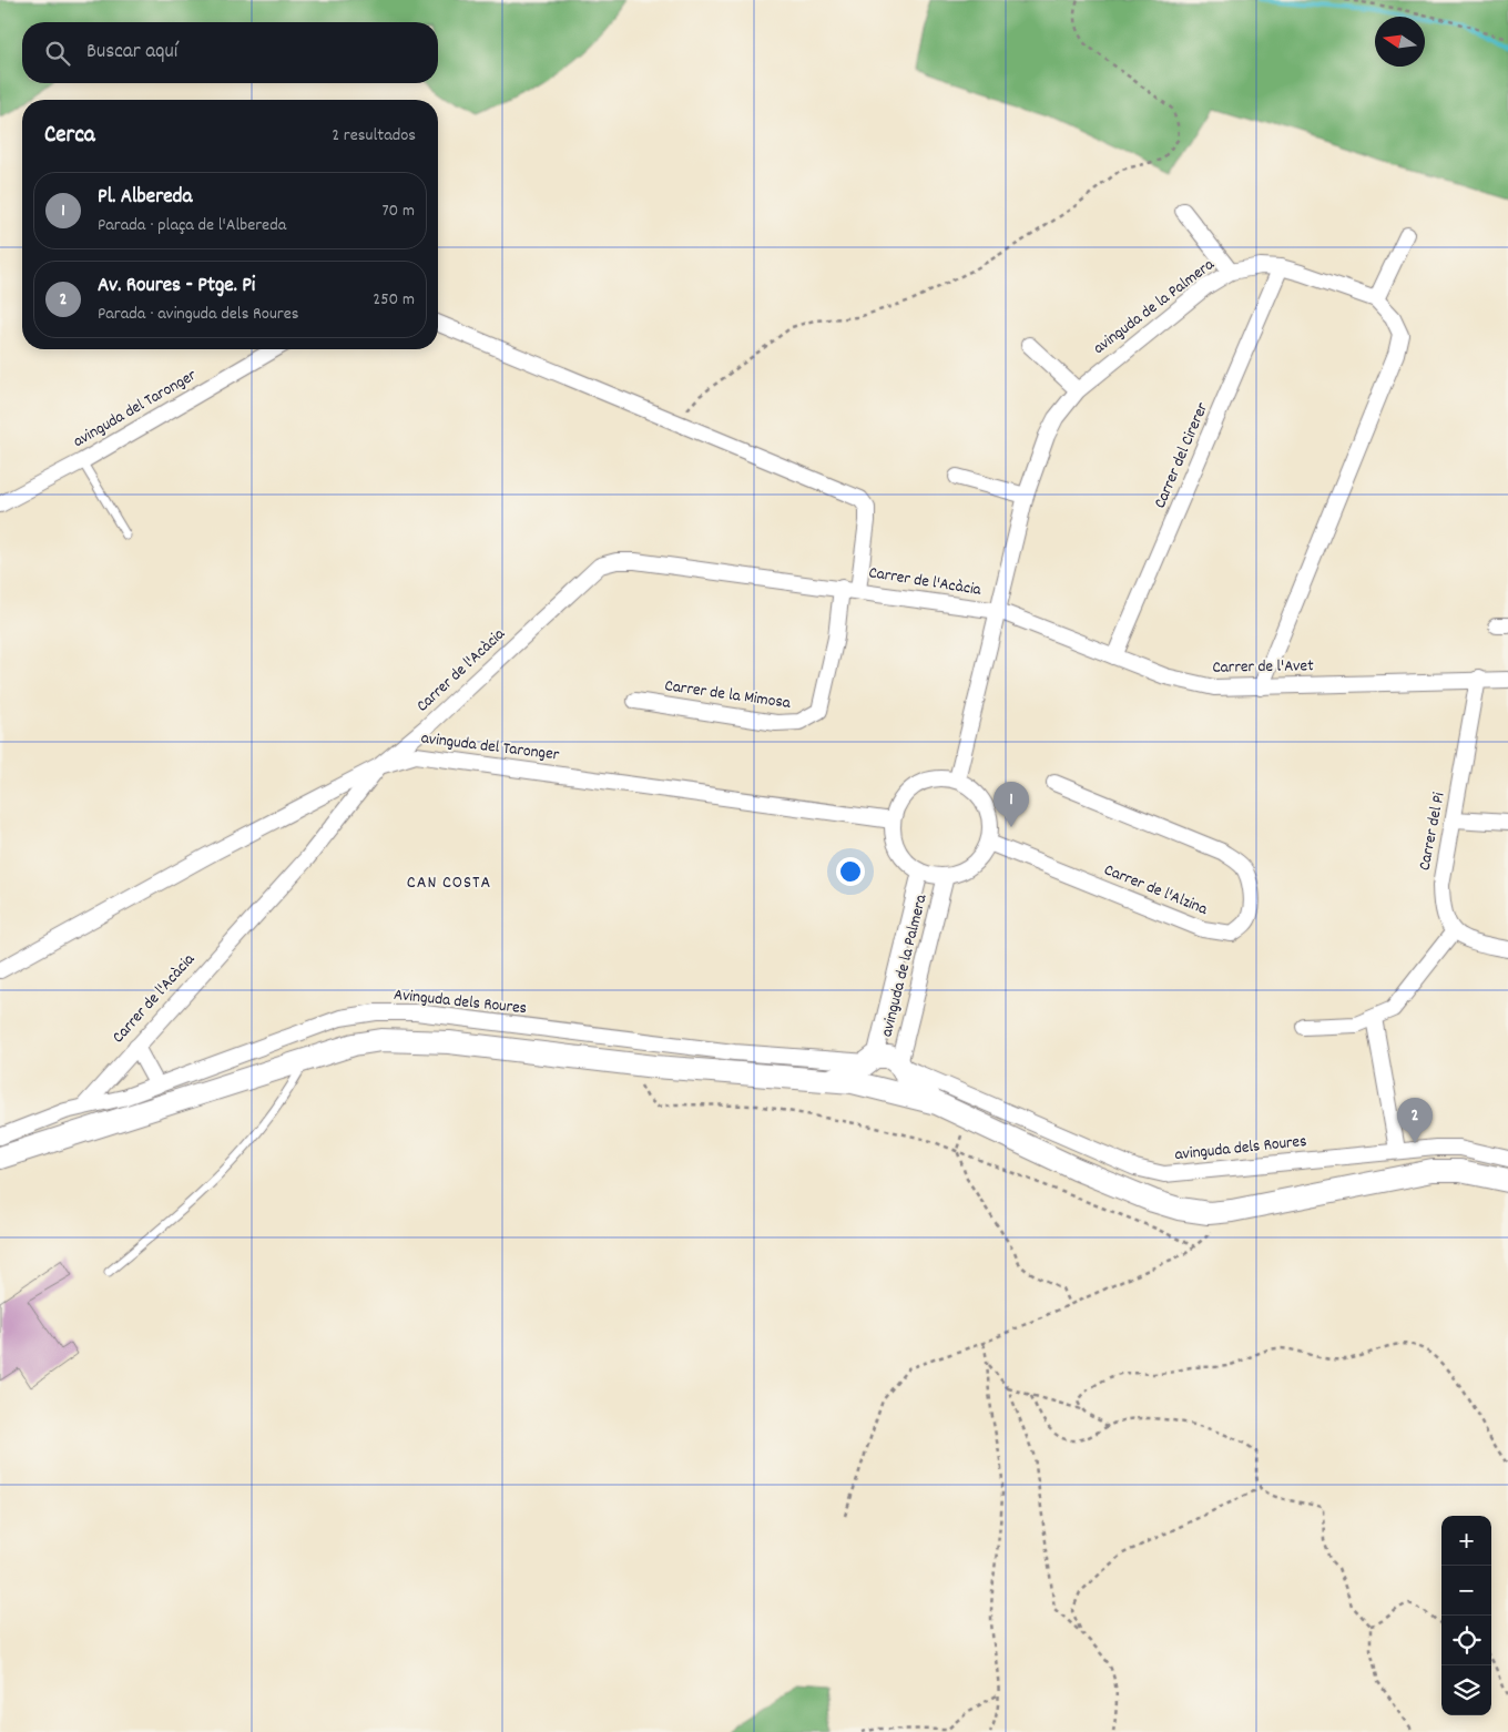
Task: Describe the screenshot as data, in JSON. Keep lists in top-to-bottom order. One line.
{"streets":{"street":["avinguda de la Palmera","avinguda del Taronger","Carrer del Cirerer","Carrer de l'Acàcia","Carrer de l'Avet","Carrer de la Mimosa","Carrer del Pi","Carrer de l'Alzina","Avinguda dels Roures","avinguda dels Roures"]},"crossings":[["avinguda de la Palmera","avinguda del Taronger"],["avinguda de la Palmera","Carrer del Cirerer"],["avinguda de la Palmera","Carrer de l'Acàcia"],["avinguda de la Palmera","Carrer de l'Avet"],["avinguda de la Palmera","Carrer de l'Alzina"],["avinguda de la Palmera","Avinguda dels Roures"],["avinguda de la Palmera","avinguda dels Roures"],["avinguda del Taronger","Carrer de l'Acàcia"],["avinguda del Taronger","Carrer de l'Alzina"],["Carrer del Cirerer","Carrer de l'Avet"],["Carrer de l'Acàcia","Carrer de l'Avet"],["Carrer de l'Acàcia","Carrer de la Mimosa"],["Carrer de l'Acàcia","Avinguda dels Roures"],["Carrer de l'Avet","Carrer del Pi"]],"districts":["CAN COSTA"],"north":"left","page":{"search":"Buscar aquí","heading":["Cerca","2 resultados"],"list":[{"mark":"1","name":"Pl. Albereda","note":"Parada · plaça de l'Albereda","value":"70 m"},{"mark":"2","name":"Av. Roures - Ptge. Pi","note":"Parada · avinguda dels Roures","value":"250 m"}],"pins":["1","2"],"map_buttons":["+","−"]}}
